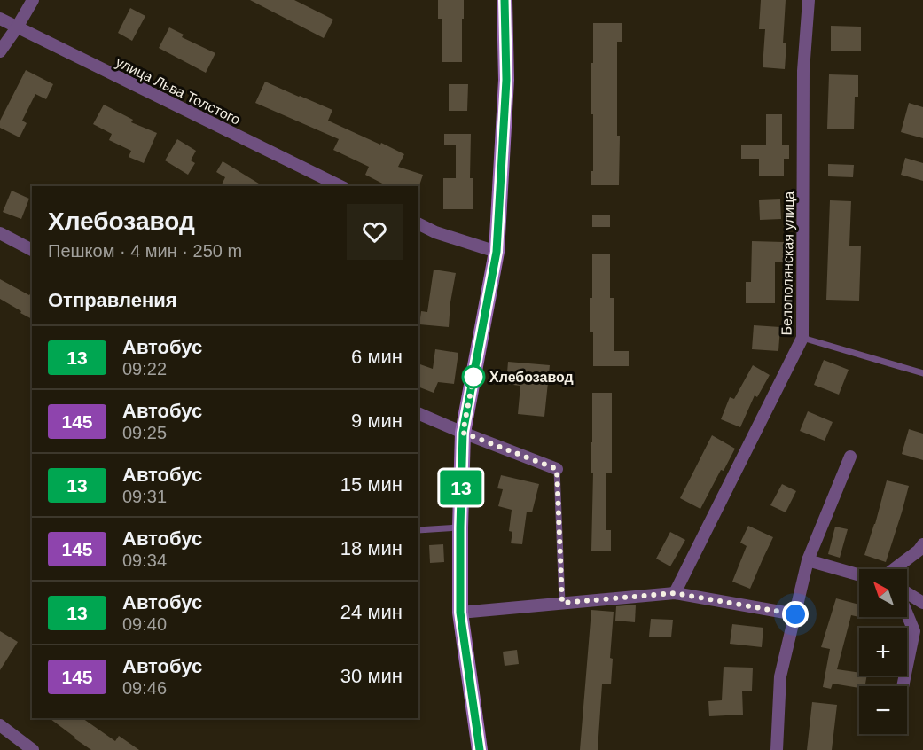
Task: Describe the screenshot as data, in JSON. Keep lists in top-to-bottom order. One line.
{"streets":{"street":["улица Льва Толстого","Белополянская улица"]},"places":["Хлебозавод"],"lines":["bus line 13"],"north":"top left","page":{"on_map":"13","heading":[["Хлебозавод","Пешком · 4 мин · 250 m"],"Отправления"],"list":[{"mark":"13","name":"Автобус","note":"09:22","value":"6 мин"},{"mark":"145","name":"Автобус","note":"09:25","value":"9 мин"},{"mark":"13","name":"Автобус","note":"09:31","value":"15 мин"},{"mark":"145","name":"Автобус","note":"09:34","value":"18 мин"},{"mark":"13","name":"Автобус","note":"09:40","value":"24 мин"},{"mark":"145","name":"Автобус","note":"09:46","value":"30 мин"}],"map_buttons":["+","−"]}}
